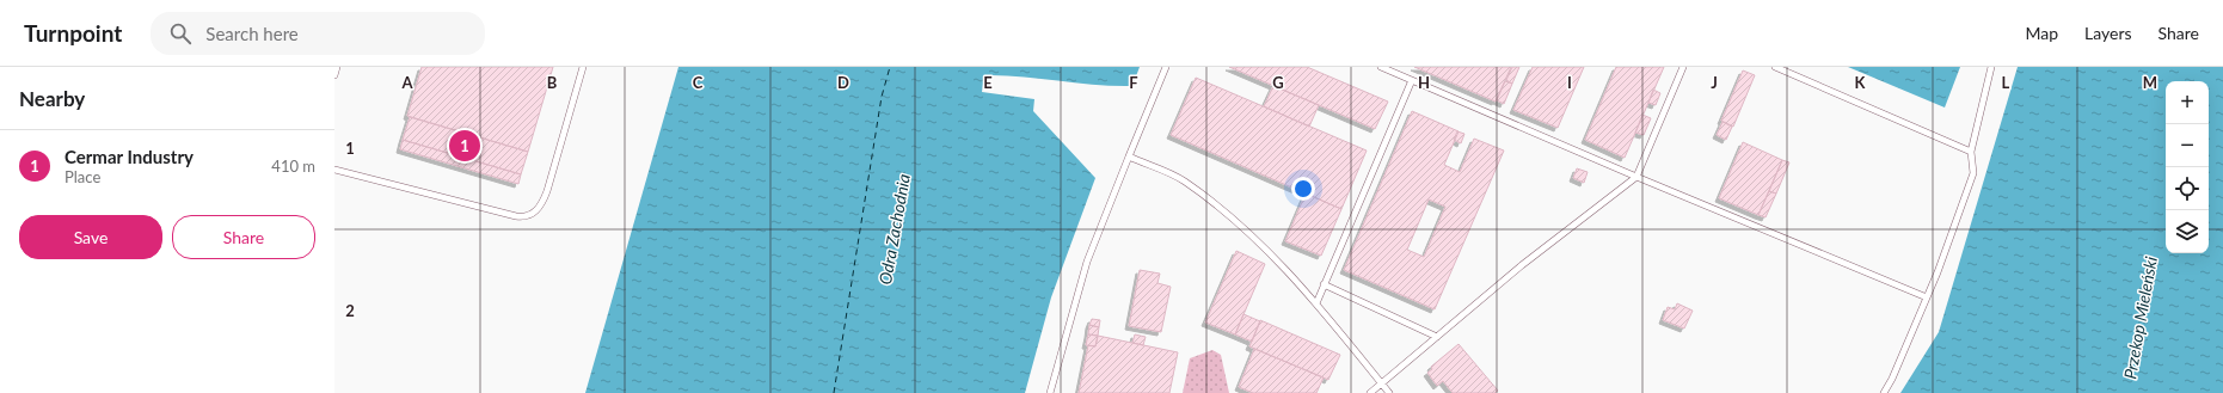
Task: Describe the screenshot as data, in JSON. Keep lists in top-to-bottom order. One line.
{"water":["Odra Zachodnia","Przekop Mieleński"],"page":{"header":"Turnpoint","search":"Search here","nav":["Map","Layers","Share"],"heading":"Nearby","map_buttons":["+","−"],"pins":"1","list":[{"mark":"1","name":"Cermar Industry","note":"Place","value":"410 m"}],"buttons":["Save","Share"]},"grid":{"columns":["A","B","C","D","E","F","G","H","I","J","K","L","M"],"rows":["1","2"]}}
